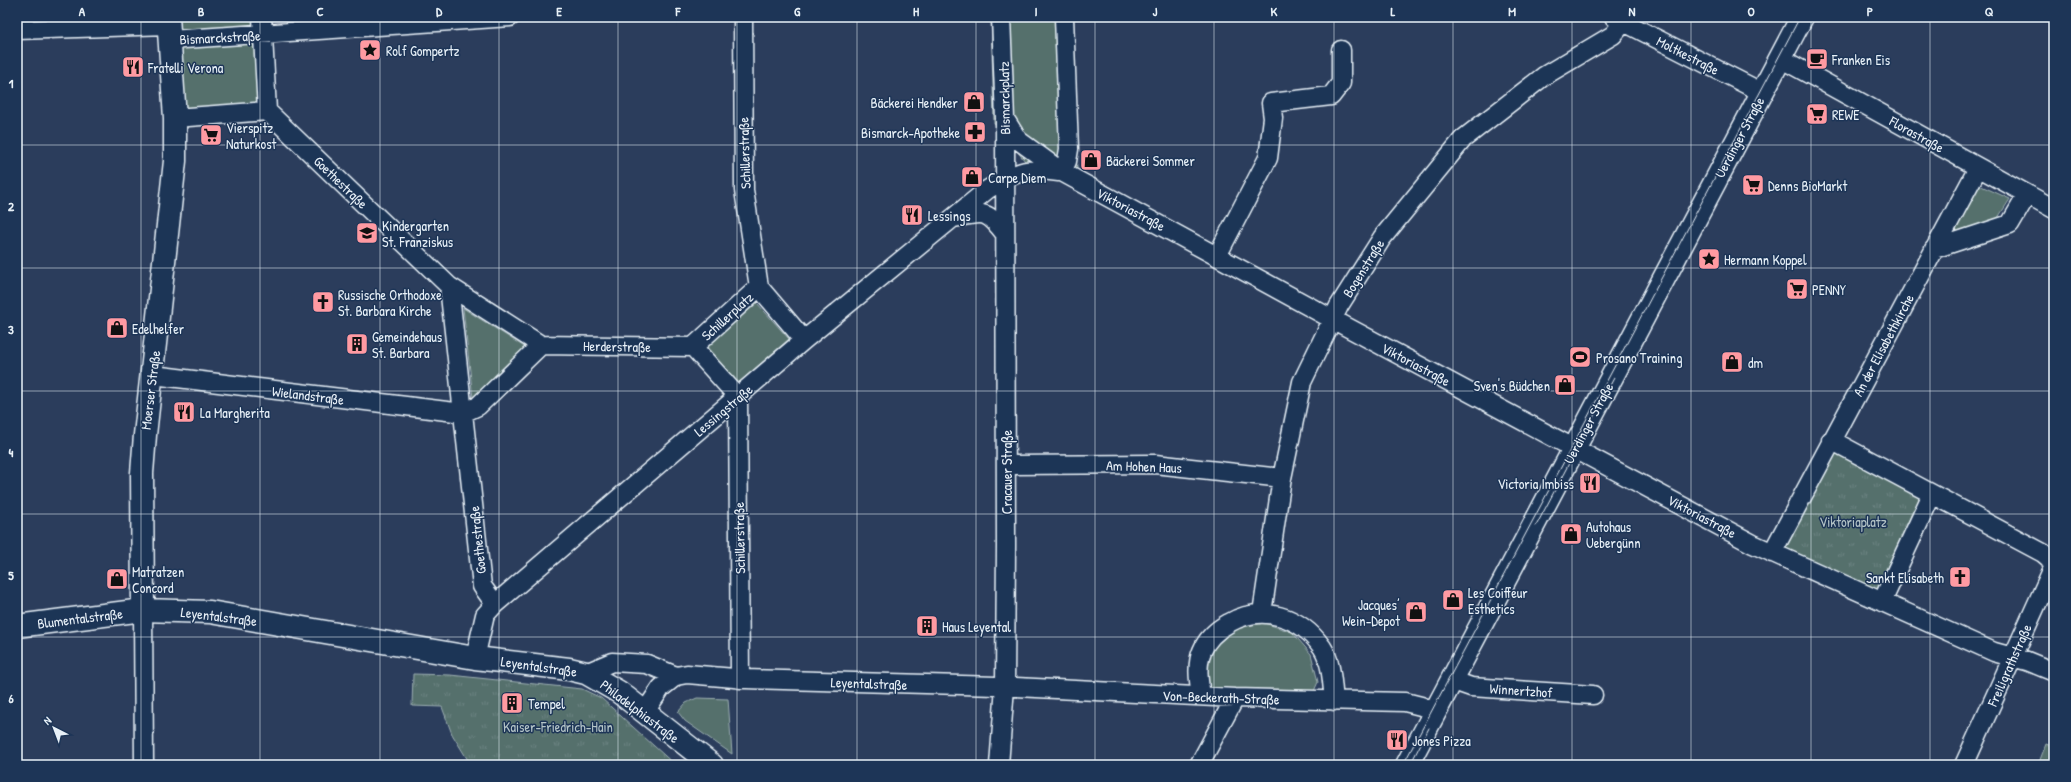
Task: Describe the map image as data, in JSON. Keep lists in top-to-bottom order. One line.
{"streets":{"main road":["Uerdinger Straße","Moerser Straße","Leyentalstraße","Blumentalstraße","Philadelphiastraße"],"street":["Bismarckstraße","Moltkestraße","Bismarckplatz","Florastraße","Schillerstraße","Goethestraße","Viktoriastraße","Bogenstraße","Schillerplatz","An der Elisabethkirche","Herderstraße","Wielandstraße","Lessingstraße","Am Hohen Haus","Cracauer Straße","Freiligrathstraße","Winnertzhof","Von-Beckerath-Straße"]},"crossings":[["Bismarckstraße","Moerser Straße"],["Moltkestraße","Uerdinger Straße"],["Moltkestraße","Bogenstraße"],["Bismarckplatz","Viktoriastraße"],["Bismarckplatz","Lessingstraße"],["Bismarckplatz","Cracauer Straße"],["Florastraße","Uerdinger Straße"],["Florastraße","An der Elisabethkirche"],["Uerdinger Straße","Viktoriastraße"],["Uerdinger Straße","Winnertzhof"],["Uerdinger Straße","Von-Beckerath-Straße"],["Schillerstraße","Schillerplatz"],["Schillerstraße","Lessingstraße"],["Schillerstraße","Leyentalstraße"],["Goethestraße","Herderstraße"],["Goethestraße","Wielandstraße"],["Goethestraße","Lessingstraße"],["Viktoriastraße","Bogenstraße"],["Viktoriastraße","Lessingstraße"],["Viktoriastraße","Cracauer Straße"],["Bogenstraße","Am Hohen Haus"],["Schillerplatz","Herderstraße"],["Schillerplatz","Lessingstraße"],["Moerser Straße","Wielandstraße"],["Moerser Straße","Leyentalstraße"],["Moerser Straße","Blumentalstraße"],["Lessingstraße","Cracauer Straße"],["Am Hohen Haus","Cracauer Straße"],["Cracauer Straße","Leyentalstraße"],["Cracauer Straße","Von-Beckerath-Straße"],["Leyentalstraße","Blumentalstraße"],["Leyentalstraße","Von-Beckerath-Straße"],["Leyentalstraße","Philadelphiastraße"]],"parks":["Viktoriaplatz","Kaiser-Friedrich-Hain"],"places":{"place":["Rolf Gompertz","Hermann Koppel"],"cafe":["Franken Eis"],"restaurant":["Fratelli Verona","Lessings","La Margherita","Victoria Imbiss","Jones Pizza"],"shop":["Bäckerei Hendker","Bäckerei Sommer","Carpe Diem","Edelhelfer","dm","Sven's Büdchen","Autohaus Uebergünn","Matratzen Concord","Les Coiffeur Esthetics","Jacques’ Wein-Depot"],"supermarket":["REWE","Vierspitz Naturkost","Denns BioMarkt","PENNY"],"pharmacy":["Bismarck-Apotheke"],"school or university":["Kindergarten St. Franziskus"],"church":["Russische Orthodoxe St. Barbara Kirche","Sankt Elisabeth"],"building":["Gemeindehaus St. Barbara","Haus Leyental","Tempel"],"sports":["Prosano Training"]},"north":"top left","grid":{"columns":["A","B","C","D","E","F","G","H","I","J","K","L","M","N","O","P","Q"],"rows":["1","2","3","4","5","6"]}}
